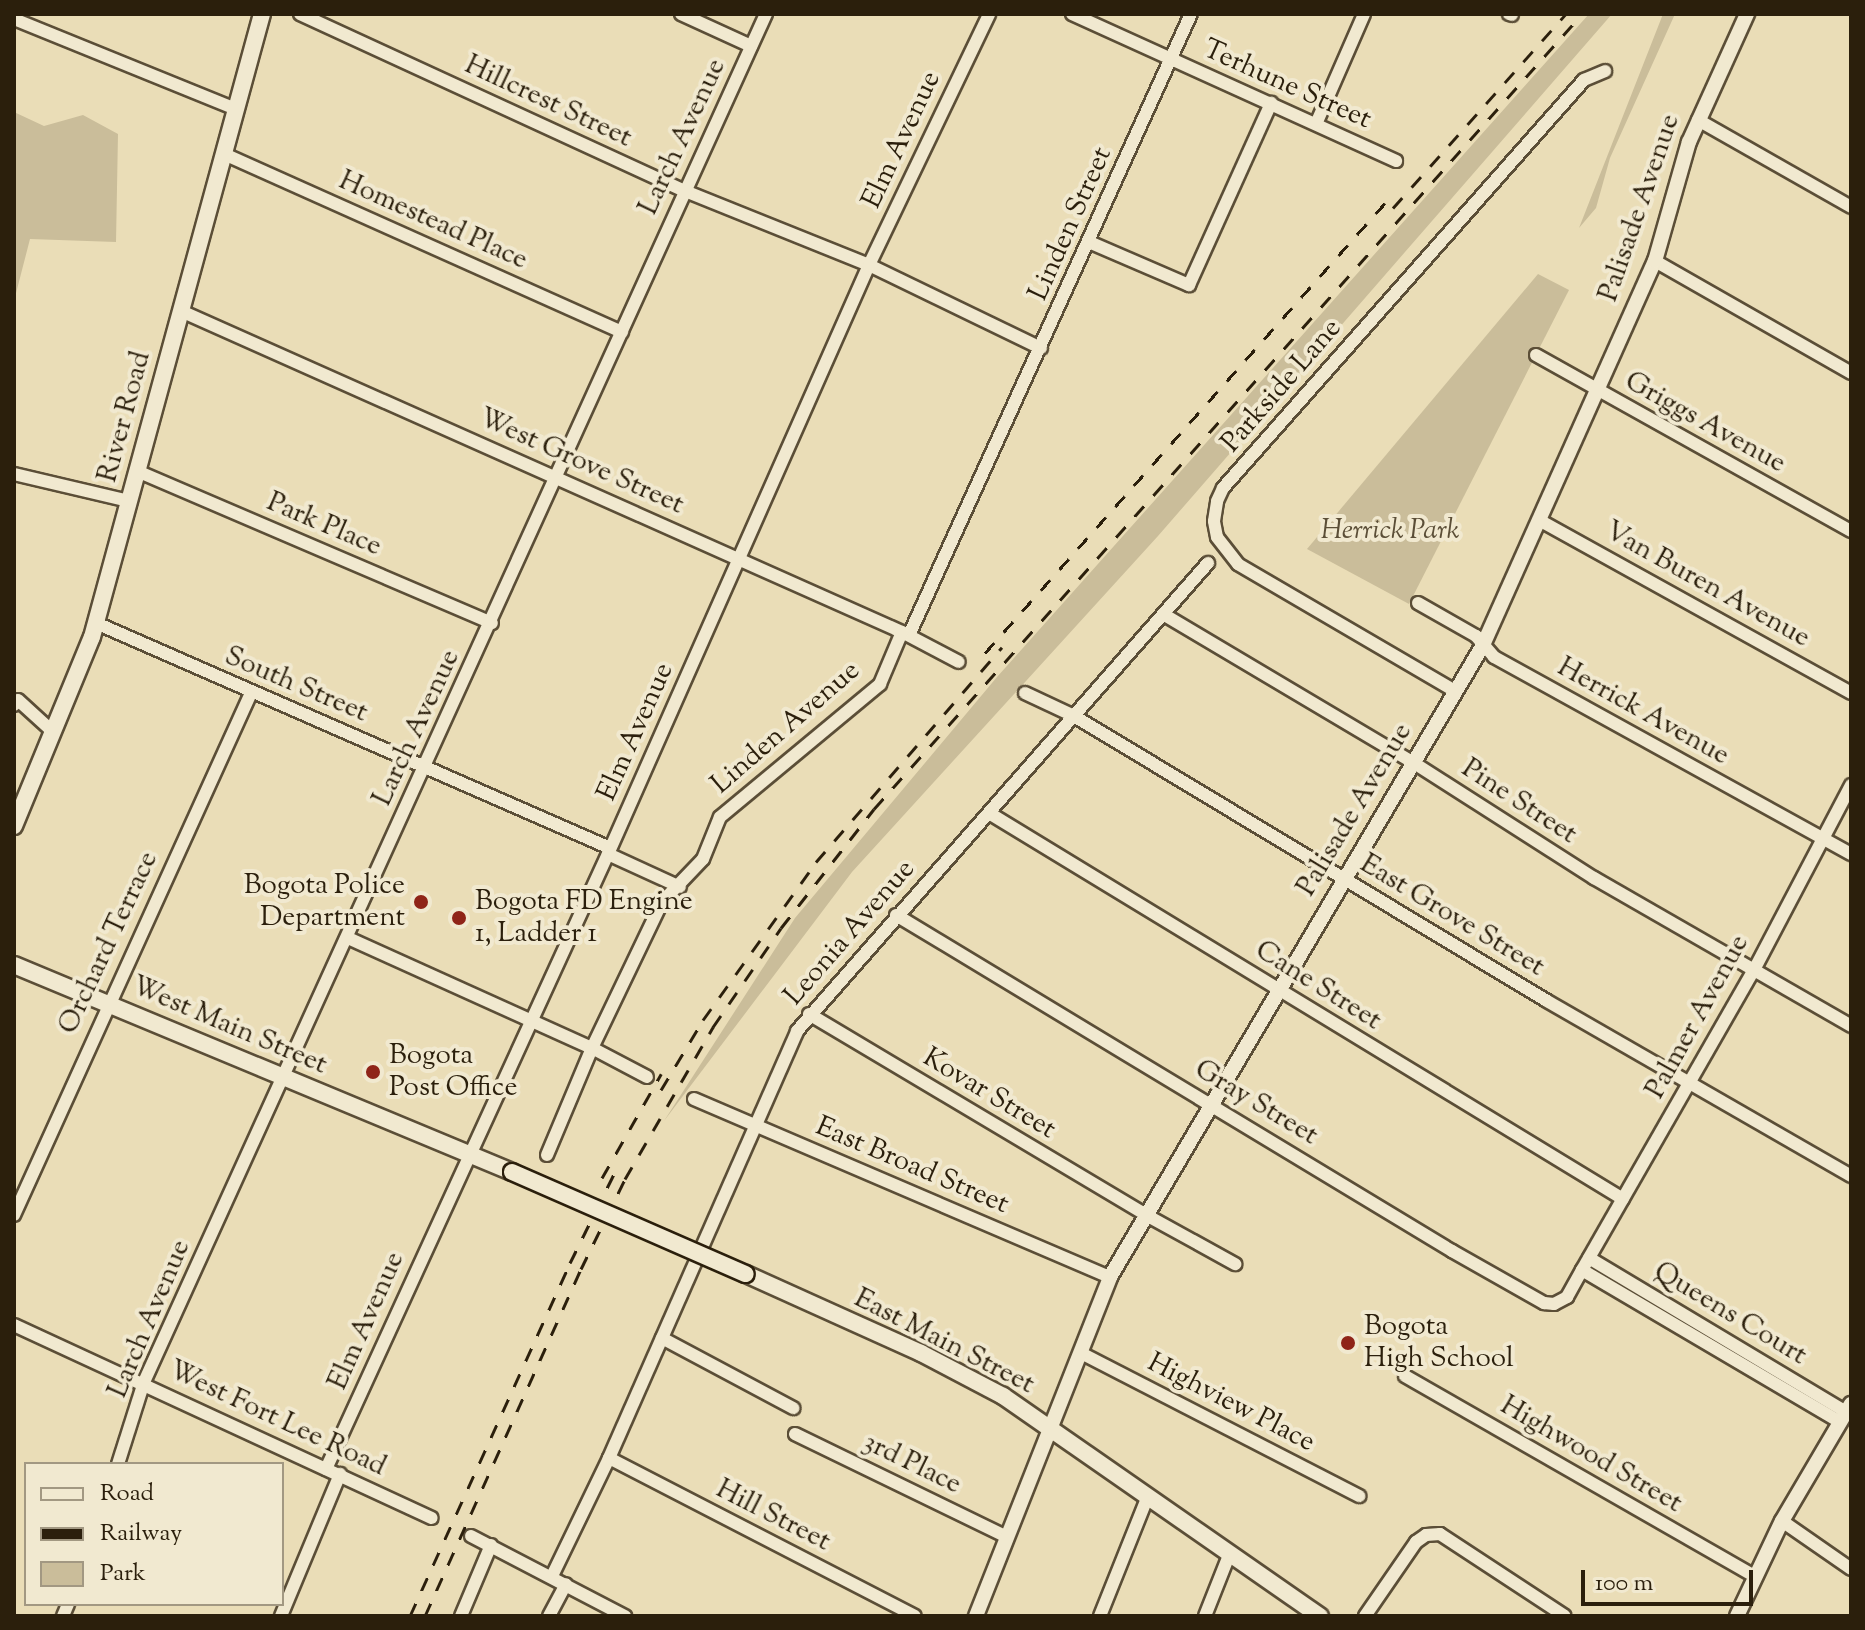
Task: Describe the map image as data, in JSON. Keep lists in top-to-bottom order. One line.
{"streets":{"main road":["River Road","West Main Street","East Main Street"],"street":["Terhune Street","Hillcrest Street","Larch Avenue","Elm Avenue","Palisade Avenue","Homestead Place","Linden Street","Parkside Lane","Griggs Avenue","West Grove Street","Park Place","Van Buren Avenue","South Street","Herrick Avenue","Linden Avenue","Pine Street","East Grove Street","Leonia Avenue","Orchard Terrace","Cane Street","Palmer Avenue","Kovar Street","Gray Street","East Broad Street","Queens Court","Highview Place","West Fort Lee Road","Highwood Street","3rd Place","Hill Street"]},"crossings":[["Terhune Street","Linden Street"],["Hillcrest Street","Larch Avenue"],["Hillcrest Street","Elm Avenue"],["Hillcrest Street","Linden Street"],["Larch Avenue","Homestead Place"],["Larch Avenue","West Grove Street"],["Larch Avenue","Park Place"],["Larch Avenue","South Street"],["Larch Avenue","West Main Street"],["Larch Avenue","West Fort Lee Road"],["Elm Avenue","West Grove Street"],["Elm Avenue","South Street"],["Elm Avenue","West Main Street"],["Elm Avenue","West Fort Lee Road"],["Palisade Avenue","Parkside Lane"],["Palisade Avenue","Griggs Avenue"],["Palisade Avenue","Van Buren Avenue"],["Palisade Avenue","Herrick Avenue"],["Palisade Avenue","Pine Street"],["Palisade Avenue","East Grove Street"],["Palisade Avenue","Cane Street"],["Palisade Avenue","Kovar Street"],["Palisade Avenue","Gray Street"],["Palisade Avenue","East Broad Street"],["Palisade Avenue","East Main Street"],["Palisade Avenue","Highview Place"],["Palisade Avenue","3rd Place"],["Homestead Place","River Road"],["Linden Street","Linden Avenue"],["River Road","West Grove Street"],["River Road","Park Place"],["River Road","South Street"],["West Grove Street","Linden Avenue"],["South Street","Linden Avenue"],["South Street","Orchard Terrace"],["Herrick Avenue","Palmer Avenue"],["Pine Street","Leonia Avenue"],["Pine Street","Palmer Avenue"],["East Grove Street","Leonia Avenue"],["East Grove Street","Palmer Avenue"],["Leonia Avenue","Cane Street"],["Leonia Avenue","Kovar Street"],["Leonia Avenue","Gray Street"],["Leonia Avenue","East Broad Street"],["Leonia Avenue","Hill Street"],["Orchard Terrace","West Main Street"],["Cane Street","Palmer Avenue"],["Palmer Avenue","Gray Street"],["Palmer Avenue","Queens Court"],["West Main Street","East Main Street"],["Gray Street","Queens Court"]],"parks":["Herrick Park"],"places":["Bogota Police Department","Bogota FD Engine 1, Ladder 1","Bogota Post Office","Bogota High School"],"legend":["Road","Railway","Park"],"scale_bar":"100 m"}
